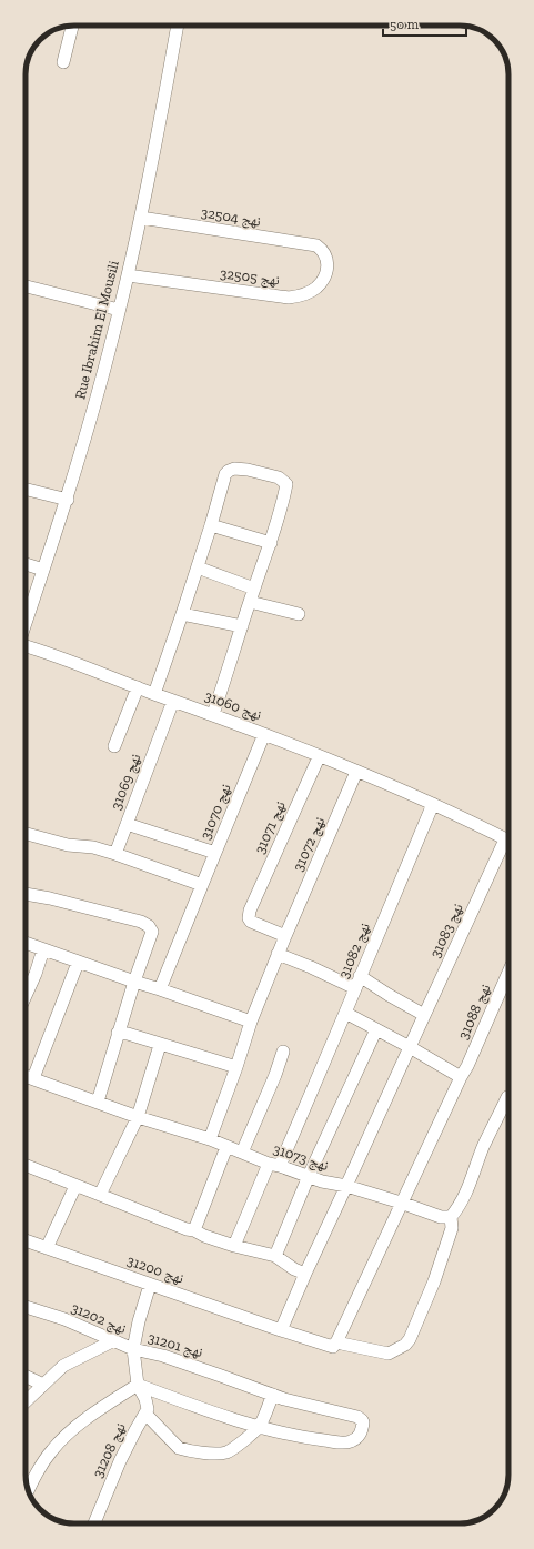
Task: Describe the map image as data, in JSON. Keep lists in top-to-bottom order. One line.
{"streets":{"street":["نهج 32504","نهج 32505","Rue Ibrahim El Mousili","نهج 31060","نهج 31069","نهج 31070","نهج 31071","نهج 31072","نهج 31083","نهج 31082","نهج 31088","نهج 31073","نهج 31200","نهج 31202","نهج 31201","نهج 31208"]},"crossings":[["نهج 32504","نهج 32505"],["نهج 32504","Rue Ibrahim El Mousili"],["نهج 32505","Rue Ibrahim El Mousili"],["نهج 31060","نهج 31069"],["نهج 31060","نهج 31070"],["نهج 31060","نهج 31071"],["نهج 31060","نهج 31072"],["نهج 31060","نهج 31082"],["نهج 31071","نهج 31072"],["نهج 31072","نهج 31073"],["نهج 31083","نهج 31073"],["نهج 31082","نهج 31073"],["نهج 31088","نهج 31073"],["نهج 31088","نهج 31200"],["نهج 31073","نهج 31200"],["نهج 31200","نهج 31201"],["نهج 31202","نهج 31201"]],"scale_bar":"50 m"}
